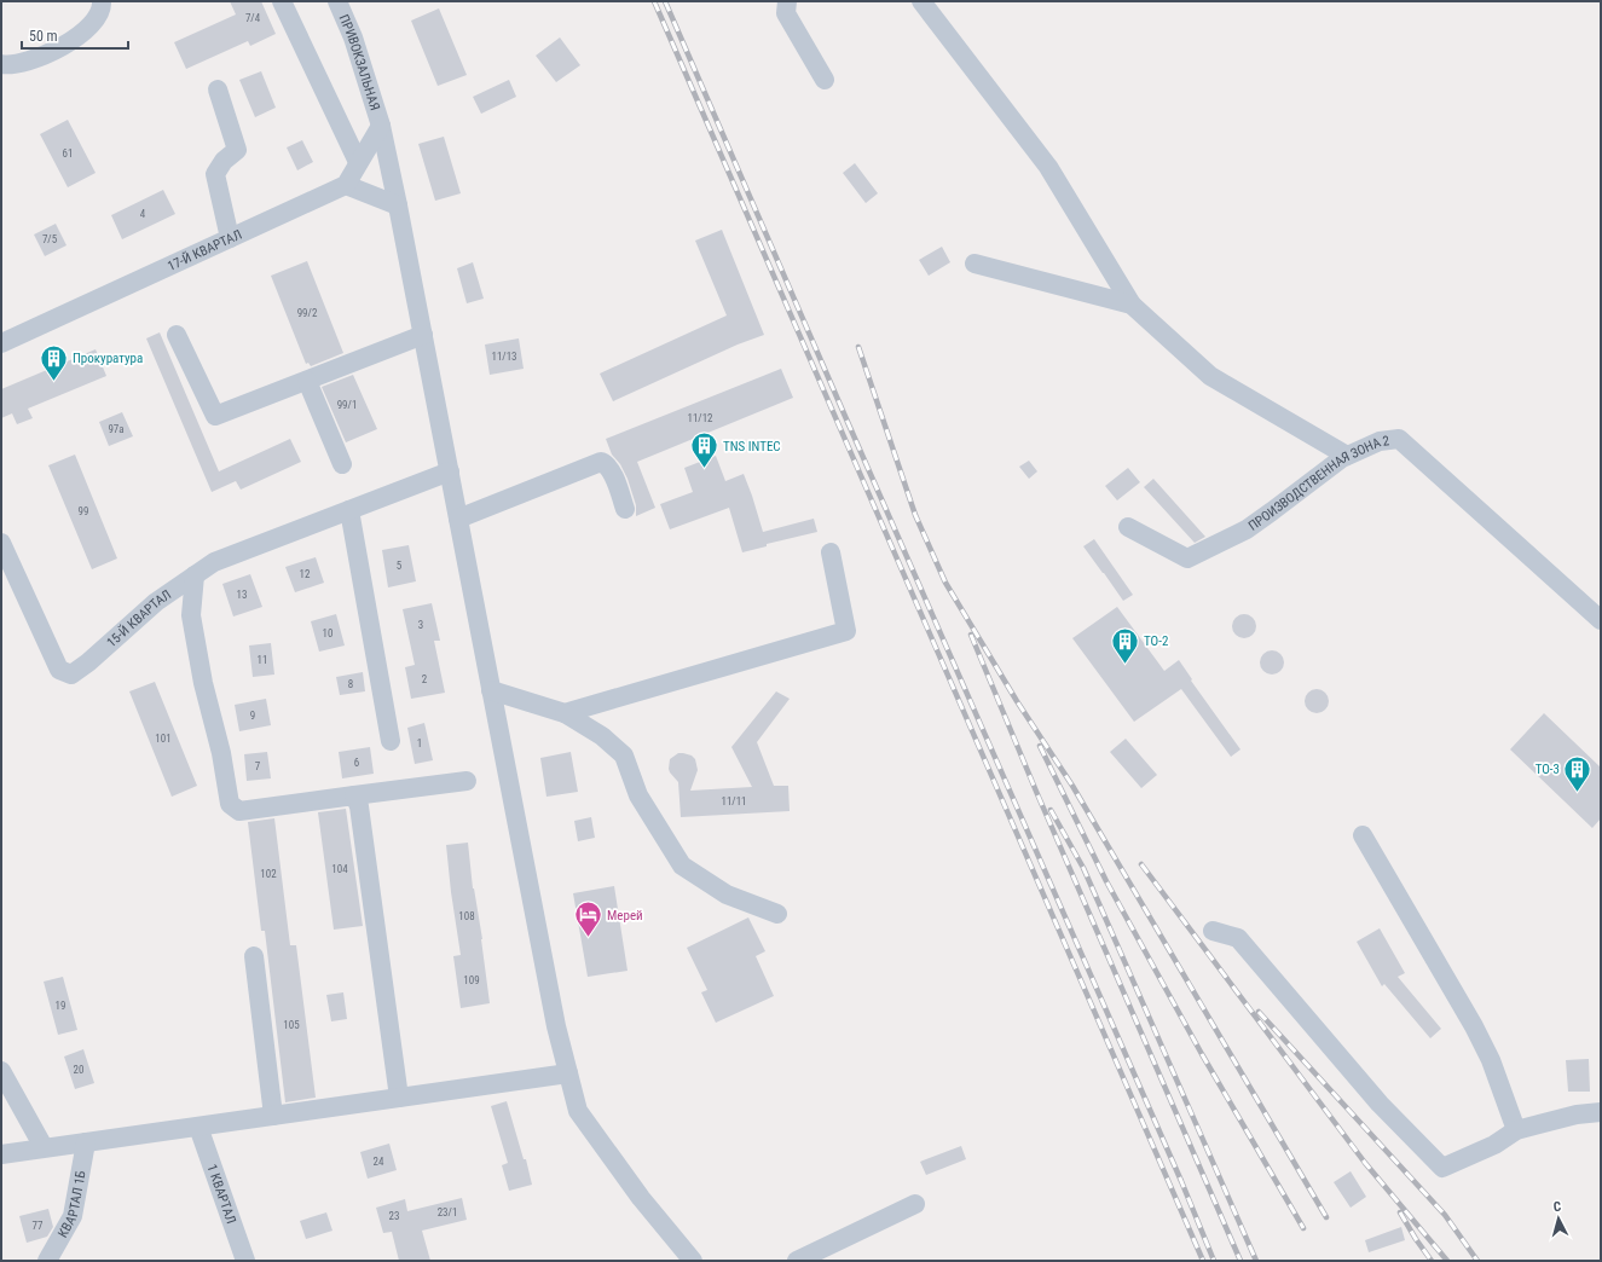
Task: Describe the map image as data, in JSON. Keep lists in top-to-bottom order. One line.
{"streets":{"street":["ПРИВОКЗАЛЬНАЯ","17-Й КВАРТАЛ","ПРОИЗВОДСТВЕННАЯ ЗОНА 2","15-Й КВАРТАЛ","1 КВАРТАЛ","КВАРТАЛ 1Б"]},"crossings":[["ПРИВОКЗАЛЬНАЯ","15-Й КВАРТАЛ"]],"places":{"building":["Прокуратура","TNS INTEC","ТО-2","ТО-3"],"hotel":["Мерей"]},"house_numbers":["7/4","61","4","7/5","99/2","11/13","99/1","11/12","97а","99","5","12","13","3","10","11","2","8","9","101","1","6","7","11/11","104","102","108","109","19","105","20","24","23/1","23","77"],"scale_bar":"50 m","north":"top"}
